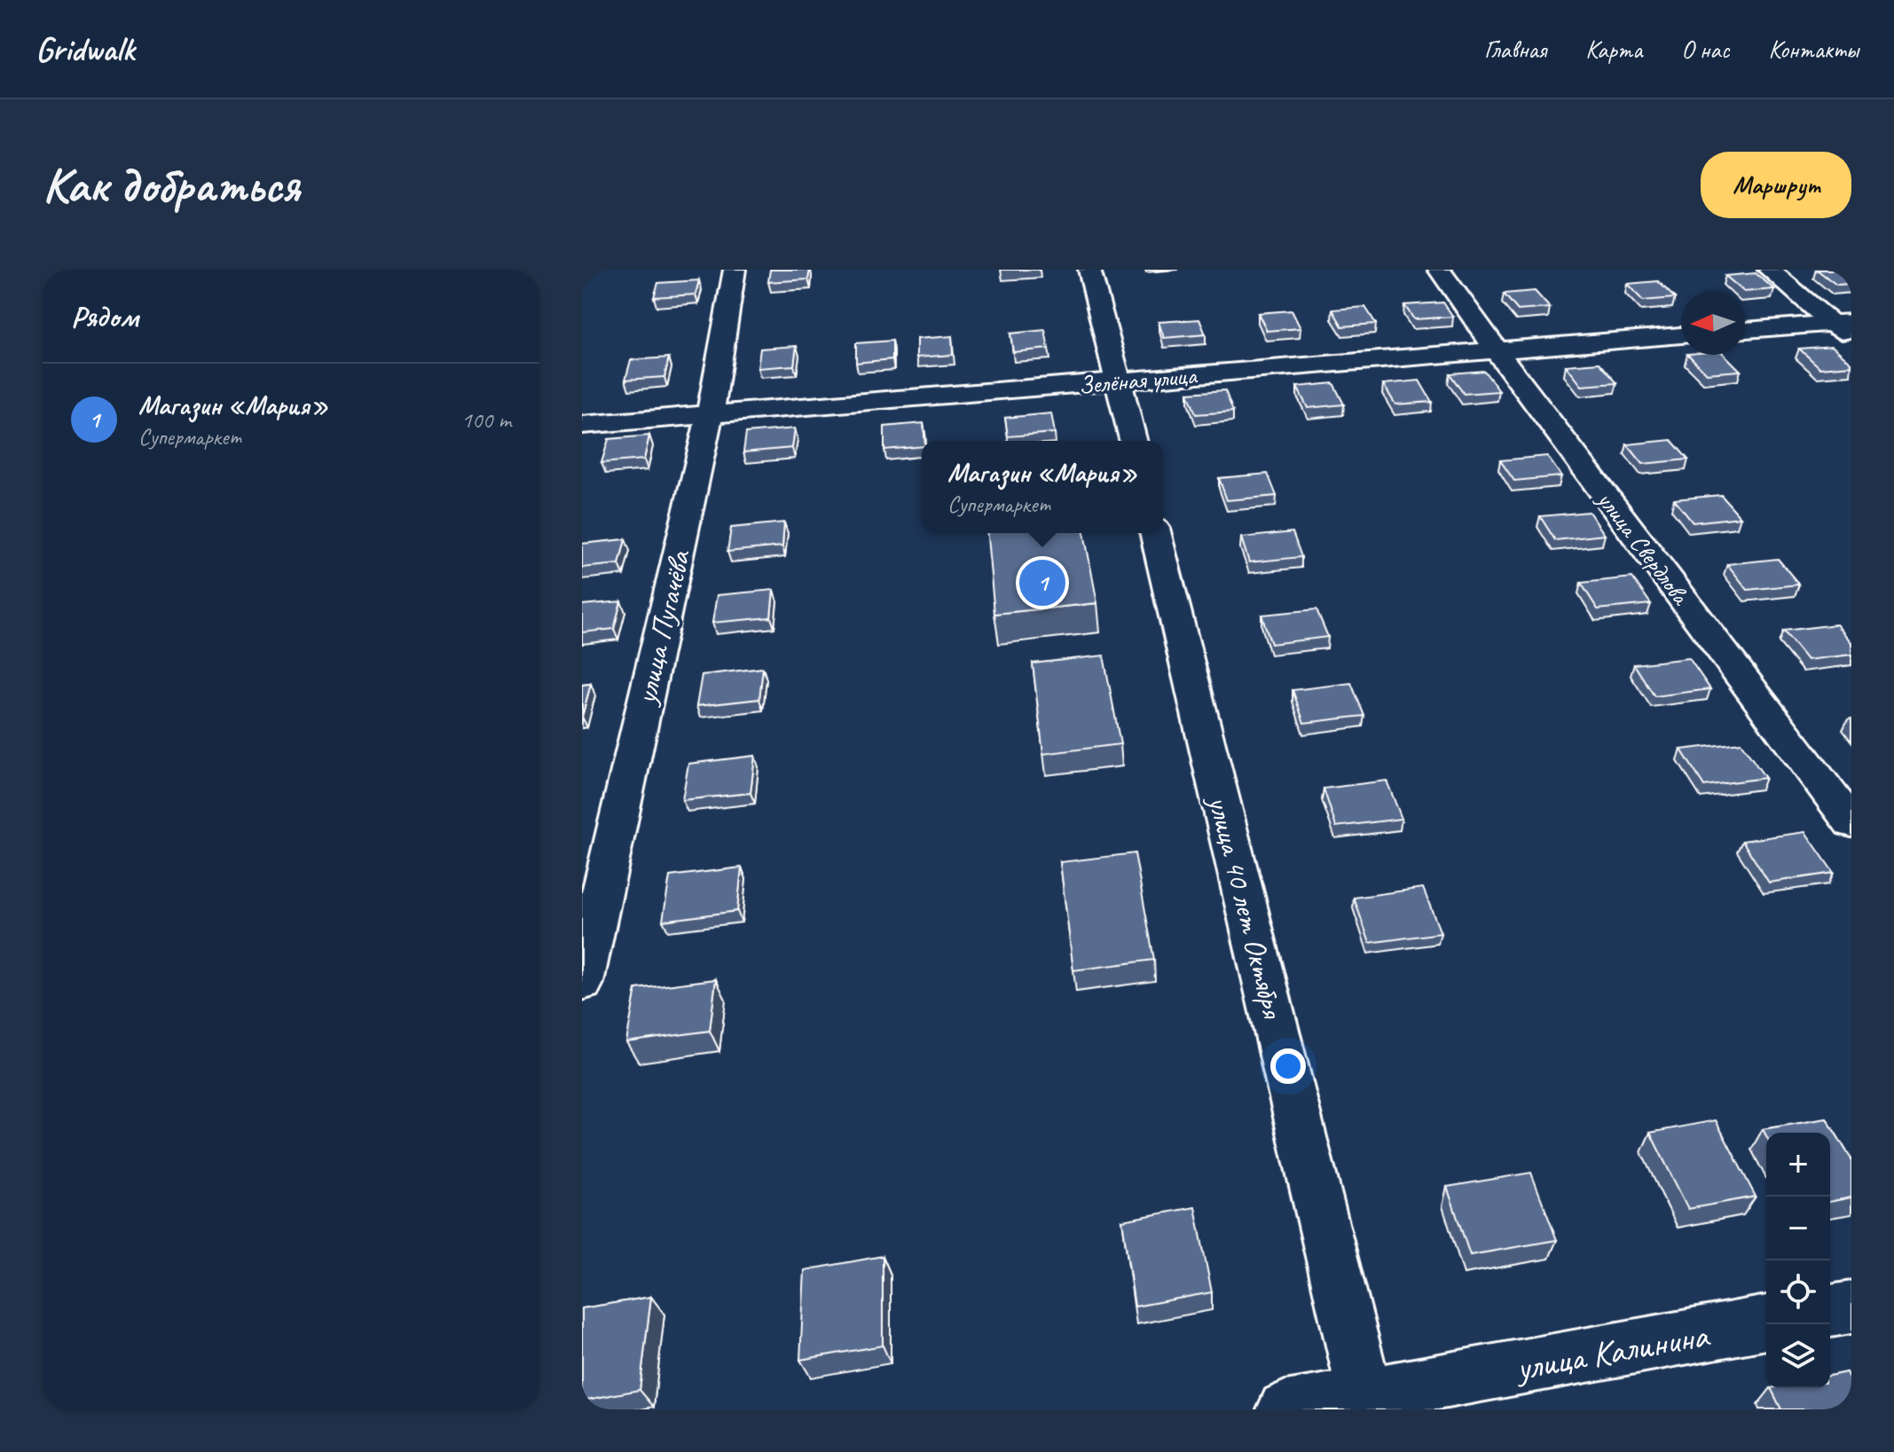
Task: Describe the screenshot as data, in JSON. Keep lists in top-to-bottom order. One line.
{"streets":{"street":["Зелёная улица","улица Свердлова","улица Пугачёва","улица 40 лет Октября","улица Калинина"]},"crossings":[["Зелёная улица","улица Свердлова"],["Зелёная улица","улица Пугачёва"],["улица 40 лет Октября","улица Калинина"]],"north":"left","page":{"header":"Gridwalk","nav":["Главная","Карта","О нас","Контакты"],"buttons":"Маршрут","title":"Как добраться","heading":"Рядом","list":[{"mark":"1","name":"Магазин «Мария»","note":"Супермаркет","value":"100 m"}],"popup":["Магазин «Мария»","Супермаркет"],"pins":"1","map_buttons":["+","−"]}}
